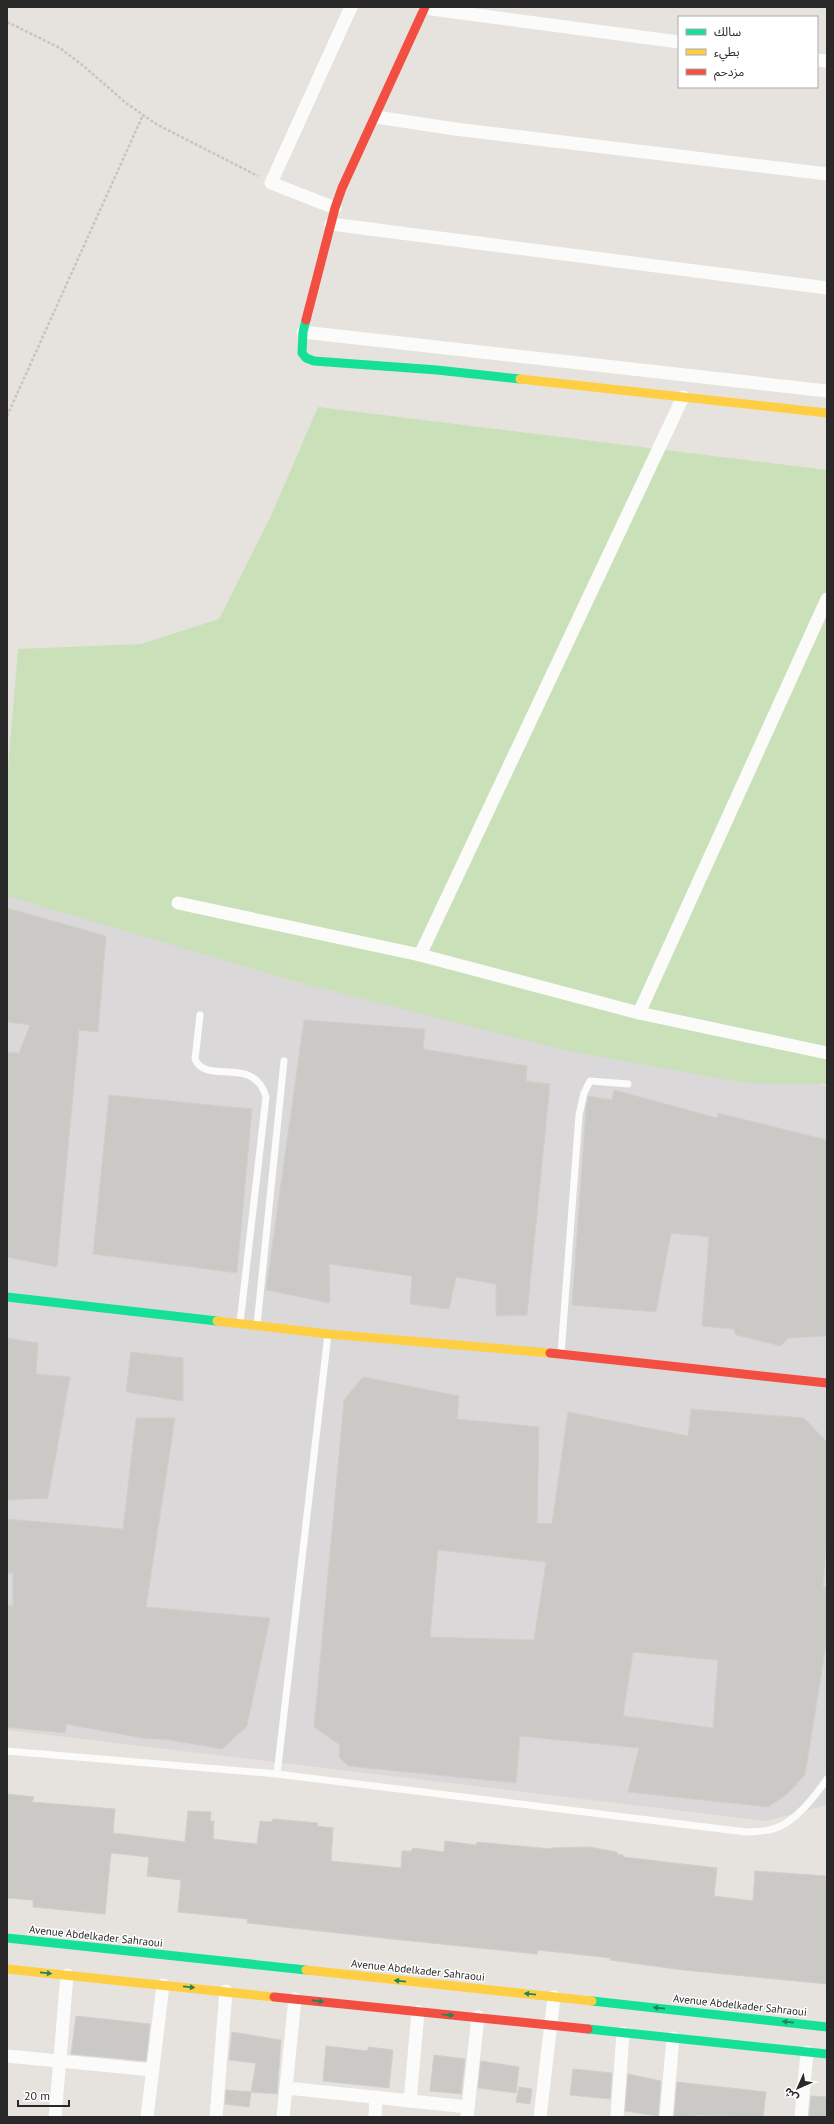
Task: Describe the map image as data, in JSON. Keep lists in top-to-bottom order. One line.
{"streets":{"street":["Avenue Abdelkader Sahraoui"]},"legend":["سالك","بطيء","مزدحم"],"scale_bar":"20 m","north":"bottom left"}
